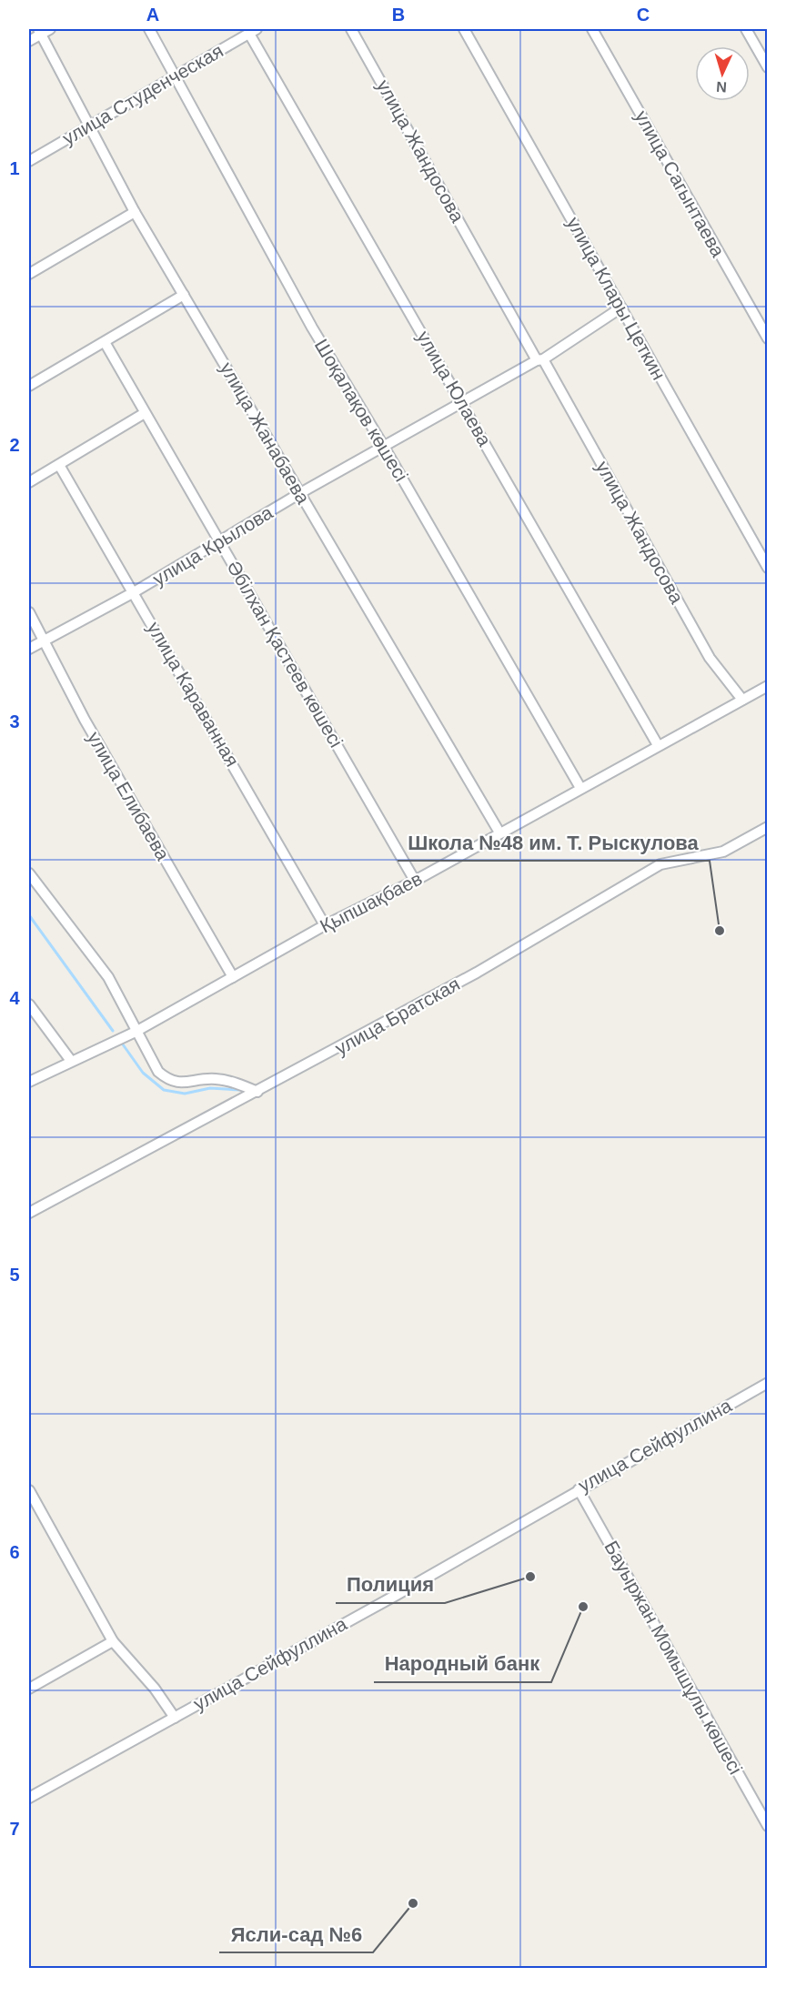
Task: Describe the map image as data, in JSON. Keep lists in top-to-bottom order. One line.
{"streets":{"street":["улица Студенческая","улица Жандосова","улица Сагынтаева","улица Клары Цеткин","улица Юлаева","Шоқалақов көшесі","улица Жанабаева","улица Крылова","Әбілхан Қастеев көшесі","улица Караванная","улица Елибаева","Қыпшақбаев","улица Братская","улица Сейфуллина","Бауыржан Момышұлы көшесі"]},"crossings":[["улица Студенческая","улица Юлаева"],["улица Студенческая","Шоқалақов көшесі"],["улица Студенческая","улица Жанабаева"],["улица Жандосова","улица Крылова"],["улица Жандосова","Қыпшақбаев"],["улица Клары Цеткин","улица Крылова"],["улица Юлаева","улица Крылова"],["улица Юлаева","Қыпшақбаев"],["Шоқалақов көшесі","улица Крылова"],["Шоқалақов көшесі","Қыпшақбаев"],["улица Жанабаева","улица Крылова"],["улица Жанабаева","Қыпшақбаев"],["улица Крылова","Әбілхан Қастеев көшесі"],["улица Крылова","улица Караванная"],["улица Крылова","улица Елибаева"],["Әбілхан Қастеев көшесі","Қыпшақбаев"],["улица Караванная","Қыпшақбаев"],["улица Елибаева","Қыпшақбаев"],["улица Сейфуллина","Бауыржан Момышұлы көшесі"]],"places":["Школа №48 им. Т. Рыскулова","Полиция","Народный банк","Ясли-сад №6"],"north":"bottom","grid":{"columns":["A","B","C"],"rows":["1","2","3","4","5","6","7"]}}
